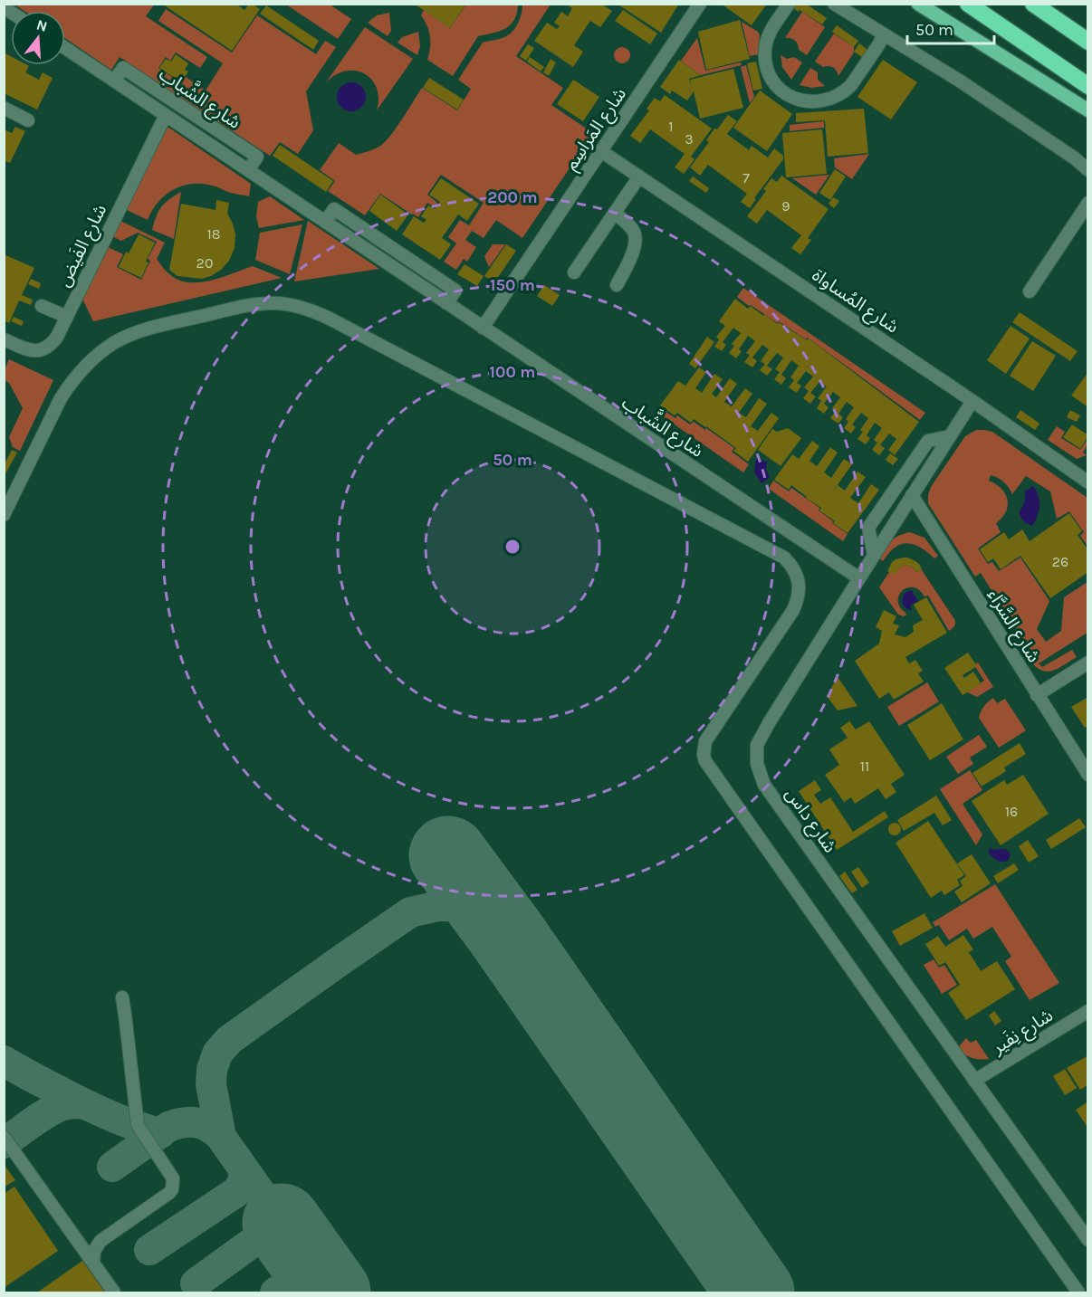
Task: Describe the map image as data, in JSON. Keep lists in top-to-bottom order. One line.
{"streets":{"street":["شارع الشَّباب","شارع المَراسِم","شارع الفَيض","شارع المُساواة","شارع السَّرَّاء","شارع داس","شارع نِفَير"]},"crossings":[["شارع الشَّباب","شارع المَراسِم"],["شارع الشَّباب","شارع الفَيض"],["شارع الشَّباب","شارع داس"],["شارع المَراسِم","شارع المُساواة"],["شارع المُساواة","شارع داس"],["شارع السَّرَّاء","شارع داس"],["شارع داس","شارع نِفَير"]],"house_numbers":["1","3","7","9","18","20","26","11","16"],"scale_bar":"50 m","north":"top","rings":["200 m","150 m","100 m","50 m"]}
